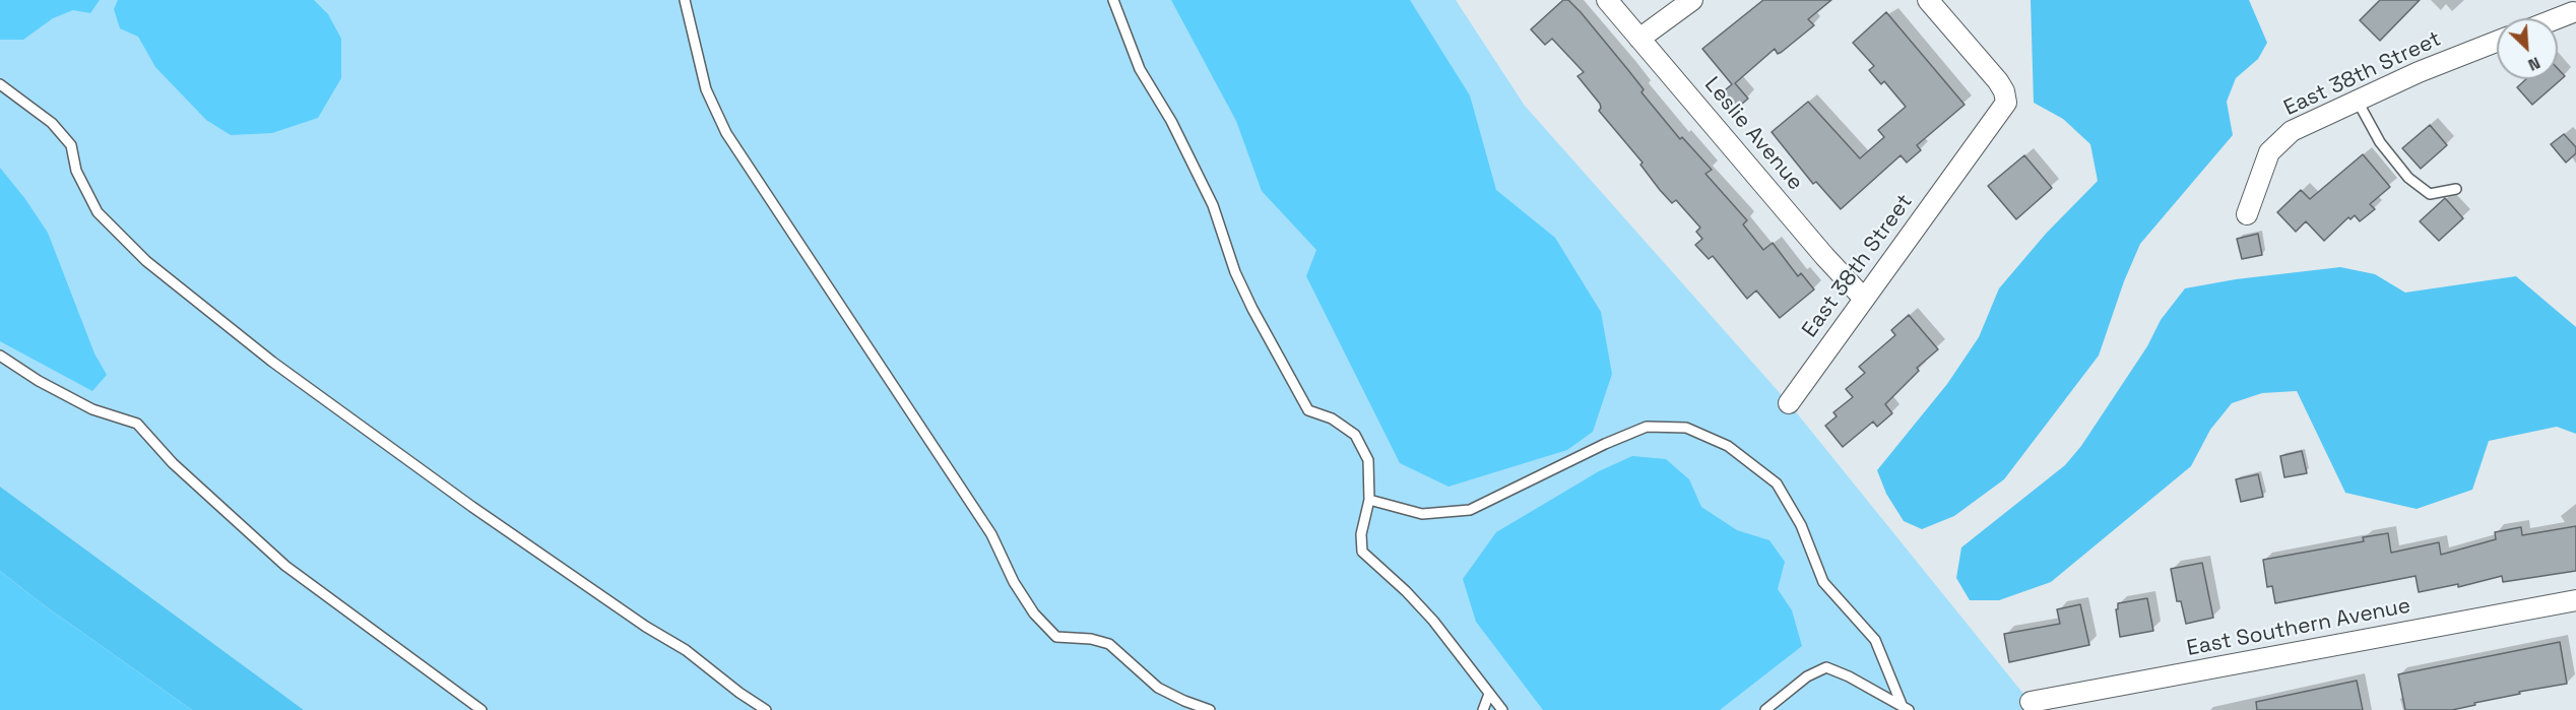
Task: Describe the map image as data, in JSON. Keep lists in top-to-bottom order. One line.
{"streets":{"street":["East 38th Street","Leslie Avenue","East Southern Avenue"]},"crossings":[["East 38th Street","Leslie Avenue"]],"north":"bottom right"}
